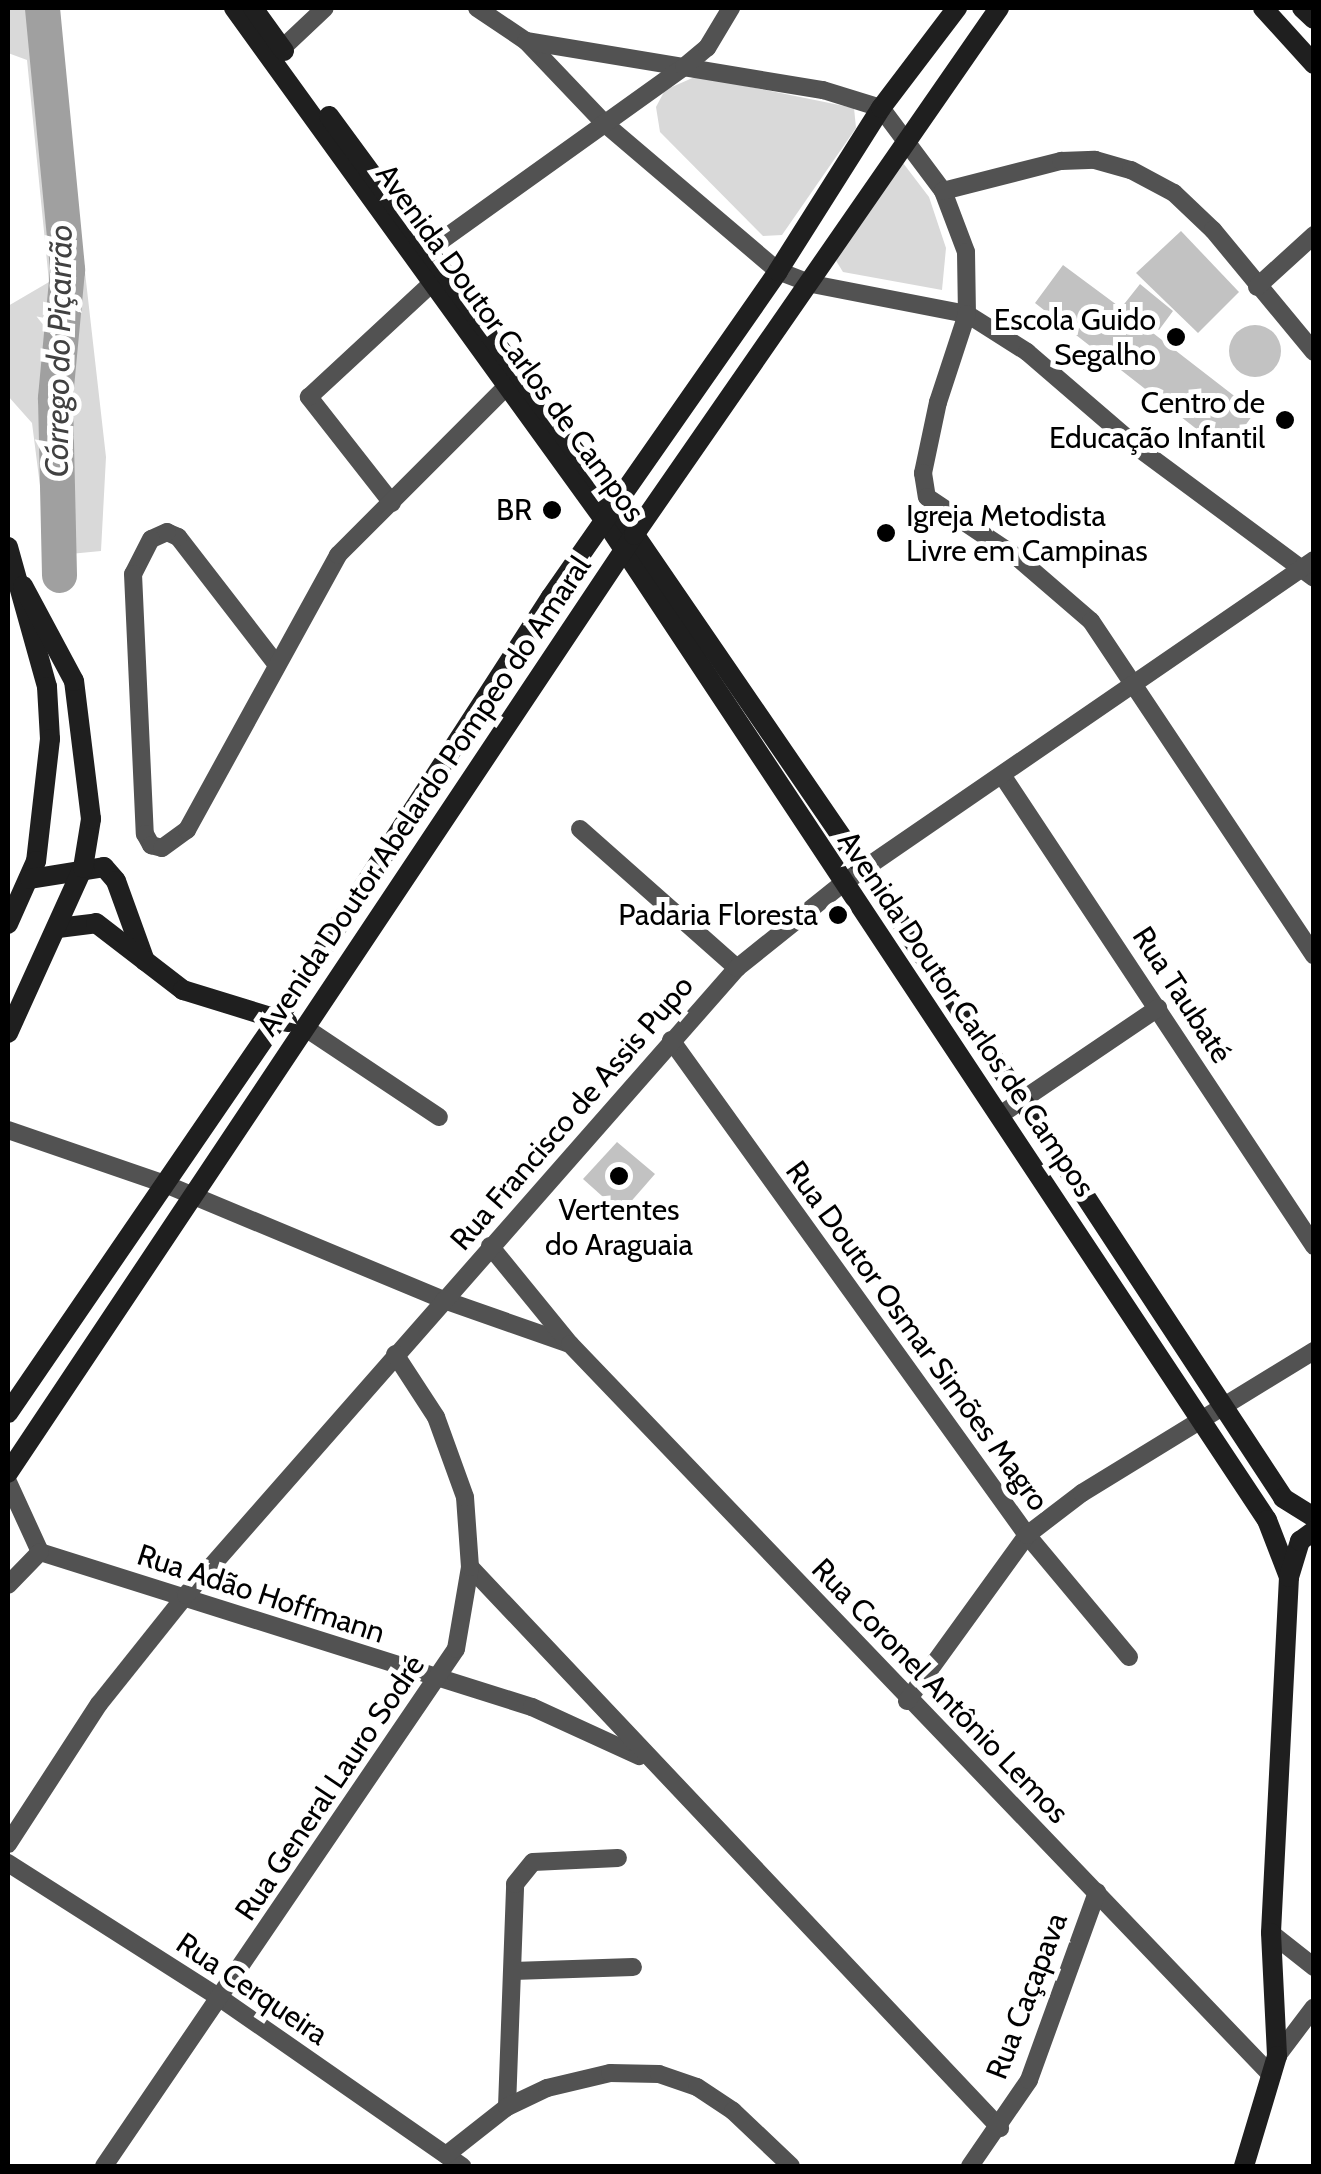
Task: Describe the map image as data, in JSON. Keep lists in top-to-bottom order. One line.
{"streets":{"main road":["Avenida Doutor Carlos de Campos","Avenida Doutor Abelardo Pompeo do Amaral"],"street":["Rua Taubaté","Rua Francisco de Assis Pupo","Rua Doutor Osmar Simões Magro","Rua Adão Hoffmann","Rua Coronel Antônio Lemos","Rua General Lauro Sodré","Rua Cerqueira","Rua Caçapava"]},"crossings":[["Avenida Doutor Carlos de Campos","Avenida Doutor Abelardo Pompeo do Amaral"],["Avenida Doutor Carlos de Campos","Rua Francisco de Assis Pupo"],["Avenida Doutor Carlos de Campos","Rua Coronel Antônio Lemos"],["Avenida Doutor Abelardo Pompeo do Amaral","Rua Coronel Antônio Lemos"],["Rua Taubaté","Rua Francisco de Assis Pupo"],["Rua Francisco de Assis Pupo","Rua Doutor Osmar Simões Magro"],["Rua Francisco de Assis Pupo","Rua Adão Hoffmann"],["Rua Francisco de Assis Pupo","Rua Coronel Antônio Lemos"],["Rua Francisco de Assis Pupo","Rua General Lauro Sodré"],["Rua Adão Hoffmann","Rua General Lauro Sodré"],["Rua Adão Hoffmann","Rua Caçapava"],["Rua Coronel Antônio Lemos","Rua Caçapava"],["Rua General Lauro Sodré","Rua Cerqueira"]],"water":["Córrego do Piçarrão"],"places":["Escola Guido Segalho","Centro de Educação Infantil","BR","Igreja Metodista Livre em Campinas","Padaria Floresta","Vertentes do Araguaia"]}
